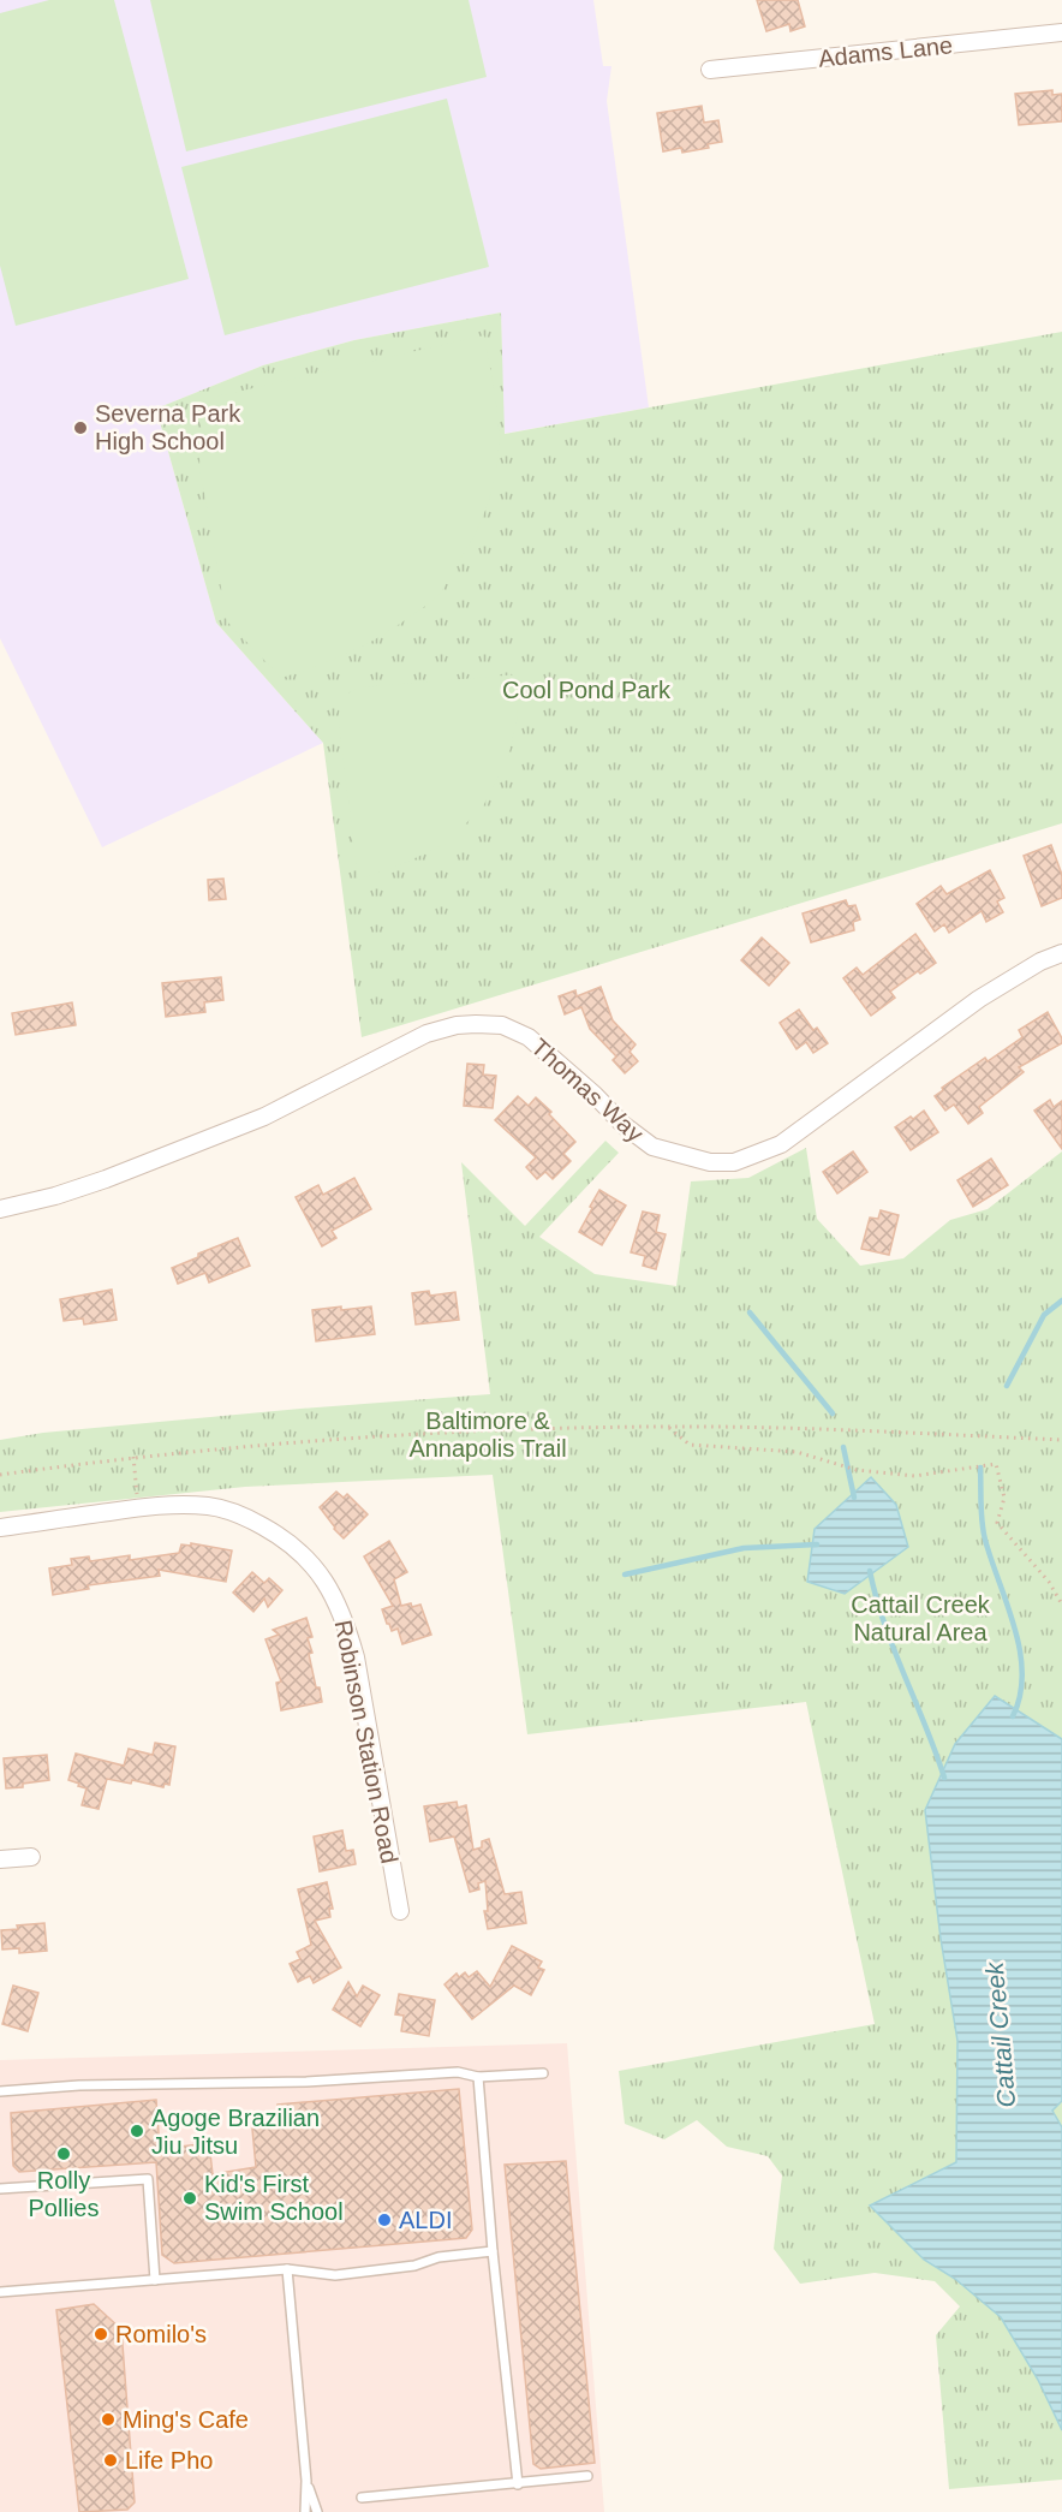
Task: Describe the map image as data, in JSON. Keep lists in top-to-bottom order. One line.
{"streets":{"street":["Adams Lane","Thomas Way","Robinson Station Road"]},"water":["Cattail Creek"],"parks":["Cool Pond Park","Baltimore & Annapolis Trail","Cattail Creek Natural Area"],"places":["Severna Park High School","Agoge Brazilian Jiu Jitsu","Rolly Pollies","Kid's First Swim School","ALDI","Romilo's","Ming's Cafe","Life Pho"]}
